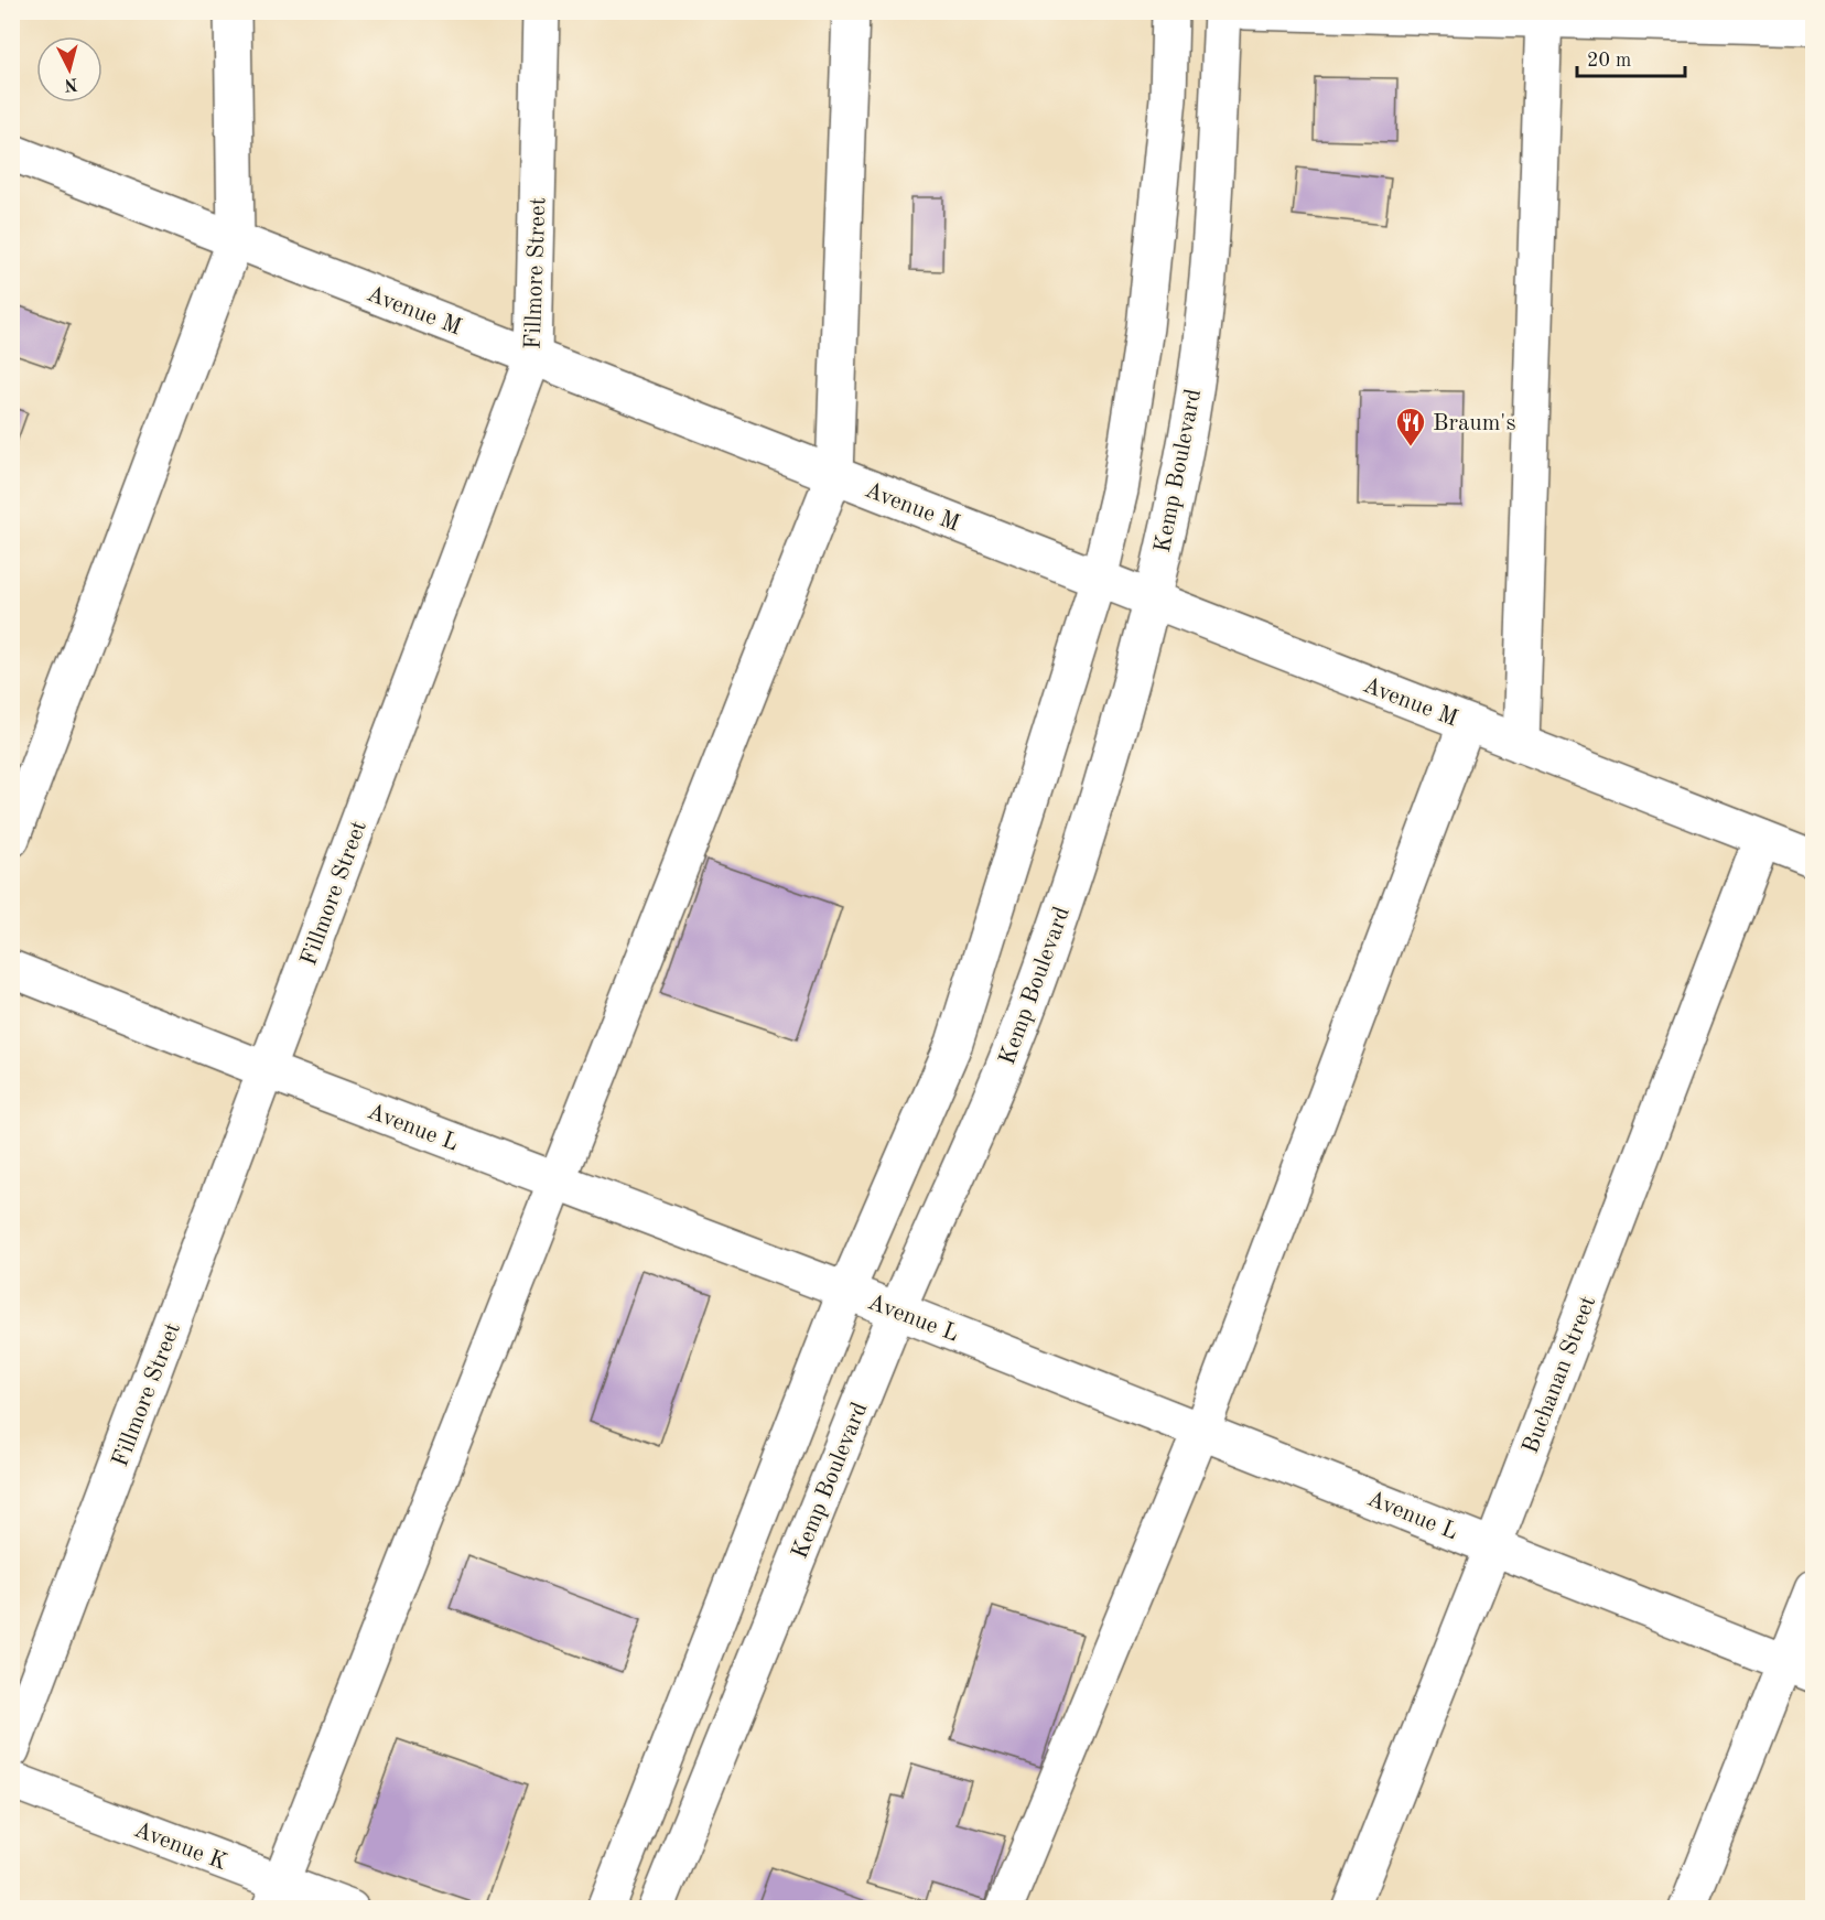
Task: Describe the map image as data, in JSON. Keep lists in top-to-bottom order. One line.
{"streets":{"street":["Fillmore Street","Avenue M","Kemp Boulevard","Avenue L","Buchanan Street","Avenue K"]},"crossings":[["Fillmore Street","Avenue M"],["Fillmore Street","Avenue L"],["Avenue M","Kemp Boulevard"],["Avenue M","Buchanan Street"],["Kemp Boulevard","Avenue L"],["Avenue L","Buchanan Street"]],"places":{"restaurant":["Braum's"]},"scale_bar":"20 m","north":"bottom"}
